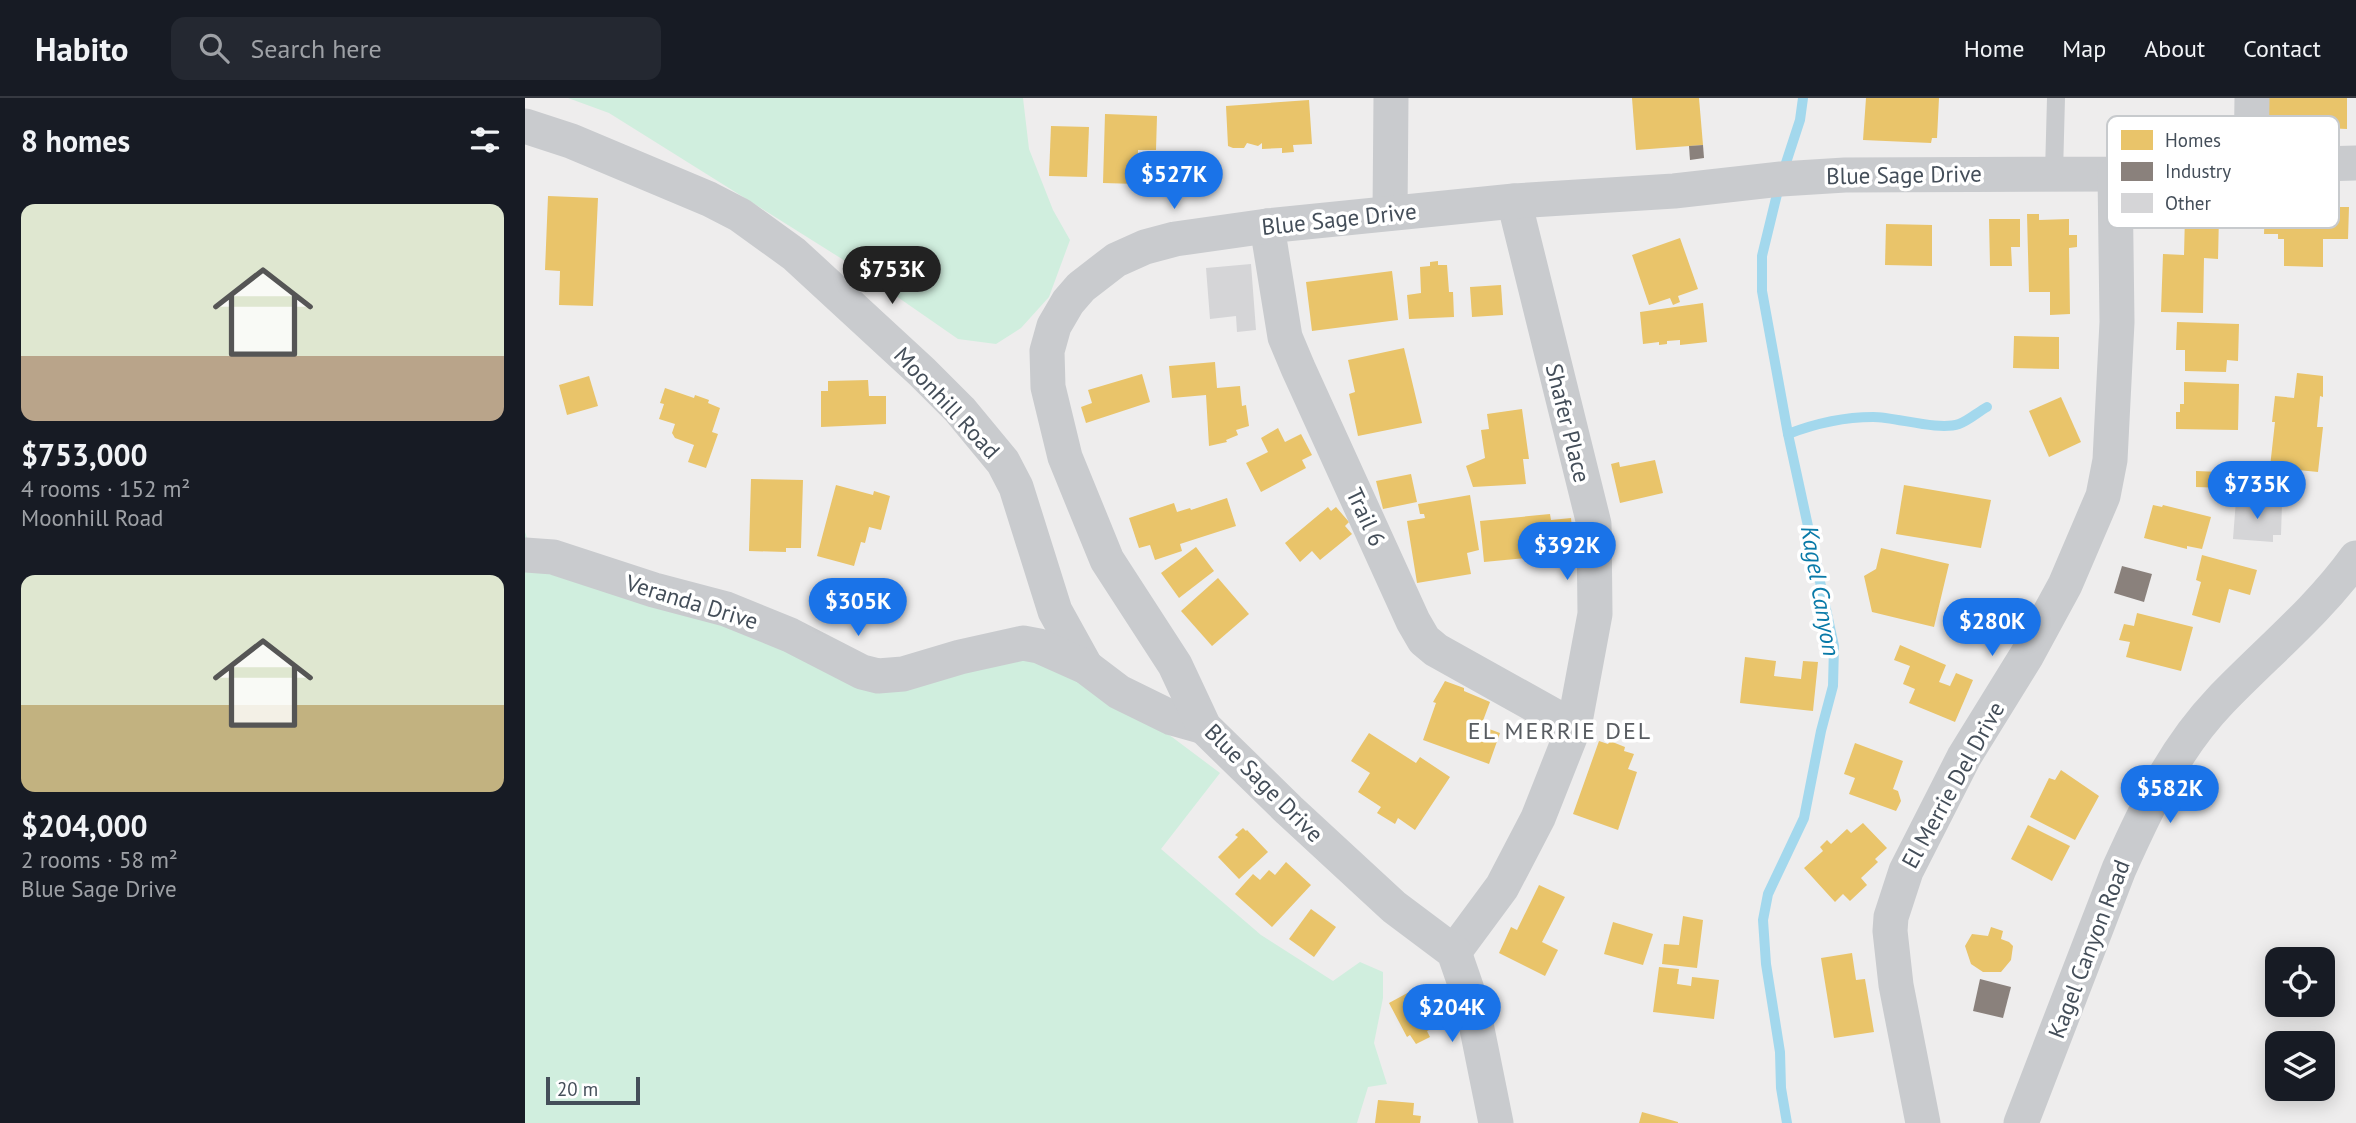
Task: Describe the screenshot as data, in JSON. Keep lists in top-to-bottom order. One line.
{"streets":{"street":["Blue Sage Drive","Moonhill Road","Shafer Place","Trail 6","Veranda Drive","El Merrie Del Drive","Kagel Canyon Road"]},"crossings":[["Blue Sage Drive","Shafer Place"],["Blue Sage Drive","Trail 6"],["Blue Sage Drive","Veranda Drive"],["Moonhill Road","Veranda Drive"],["Shafer Place","Trail 6"]],"districts":["EL MERRIE DEL"],"water":["Kagel Canyon"],"legend":["Homes","Industry","Other"],"scale_bar":"20 m","page":{"header":"Habito","search":"Search here","nav":["Home","Map","About","Contact"],"heading":"8 homes","price":["$527K","$753K","$735K","$392K","$305K","$280K","$582K","$204K"],"list":[{"name":"$753,000","note":"4 rooms · 152 m² · Moonhill Road"},{"name":"$204,000","note":"2 rooms · 58 m² · Blue Sage Drive"}],"scale":"20 m"}}
